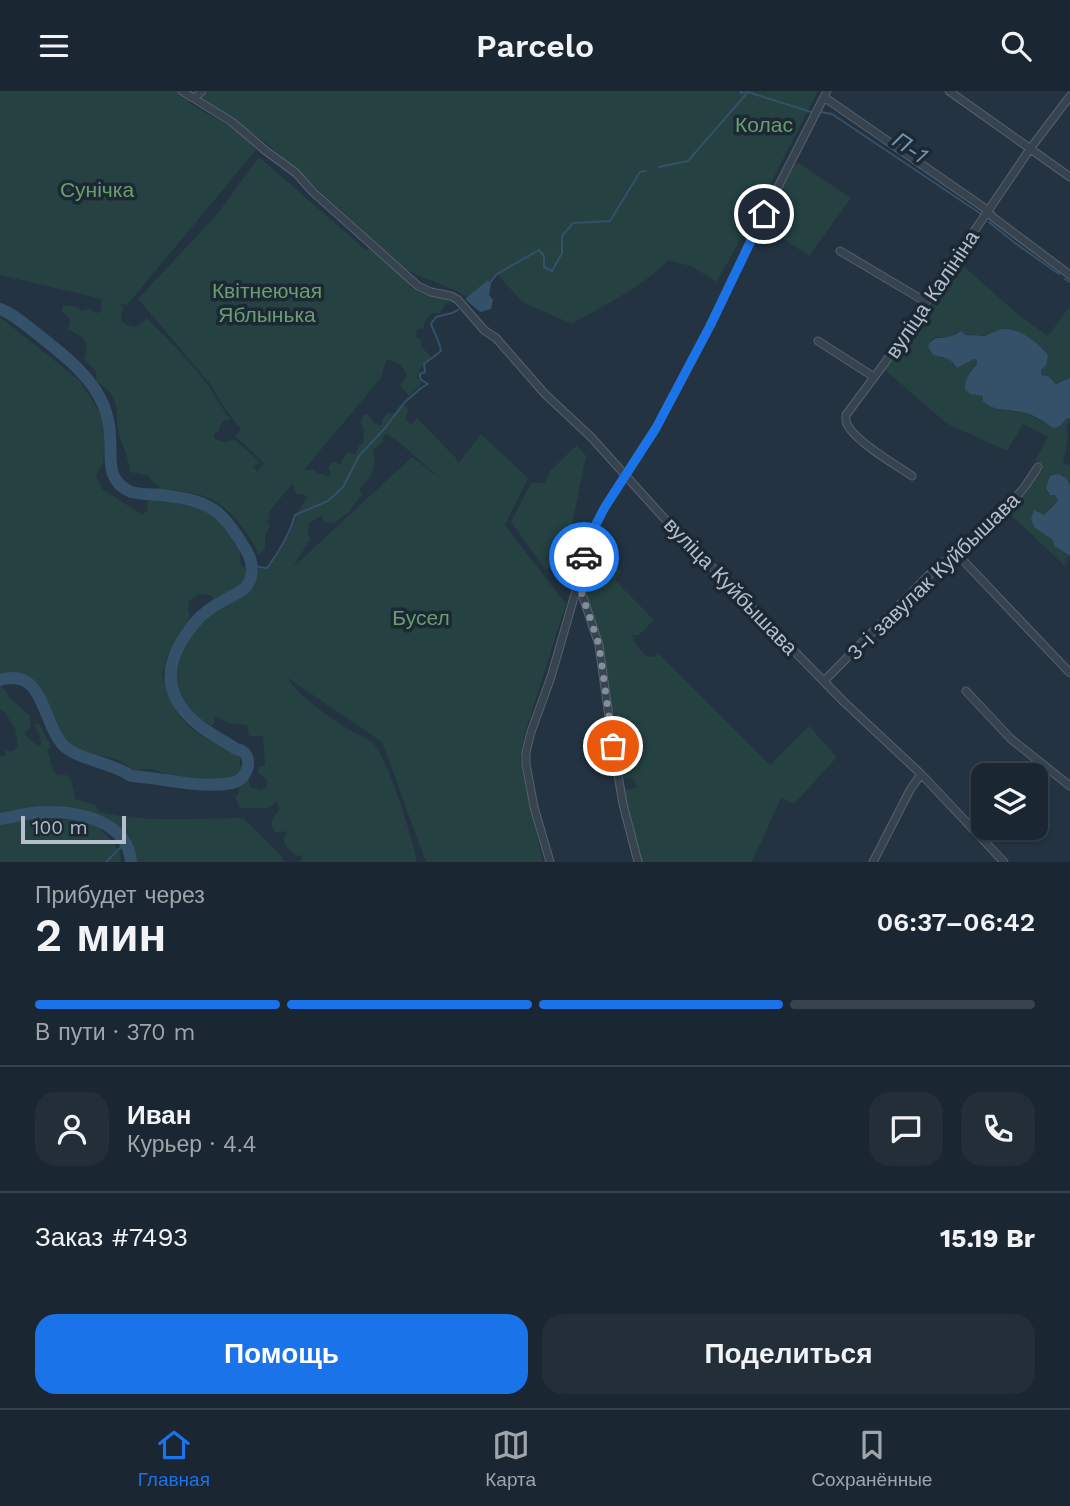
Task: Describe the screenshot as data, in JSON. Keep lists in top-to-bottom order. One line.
{"streets":{"street":["вуліца Калініна","3-і завулак Куйбышава","вуліца Куйбышава"]},"crossings":[["3-і завулак Куйбышава","вуліца Куйбышава"]],"water":["П-1"],"parks":["Колас","Сунічка","Квітнеючая Яблынька","Бусел"],"scale_bar":"100 m","page":{"header":"Parcelo","scale":"100 m","heading":["2 мин","Прибудет через","06:37–06:42"],"panel":["Иван","Курьер · 4.4","Заказ #7493","15.19 Br"],"bar":"В пути · 370 m","buttons":["Помощь","Поделиться"],"tabs":["Главная","Карта","Сохранённые"]}}
